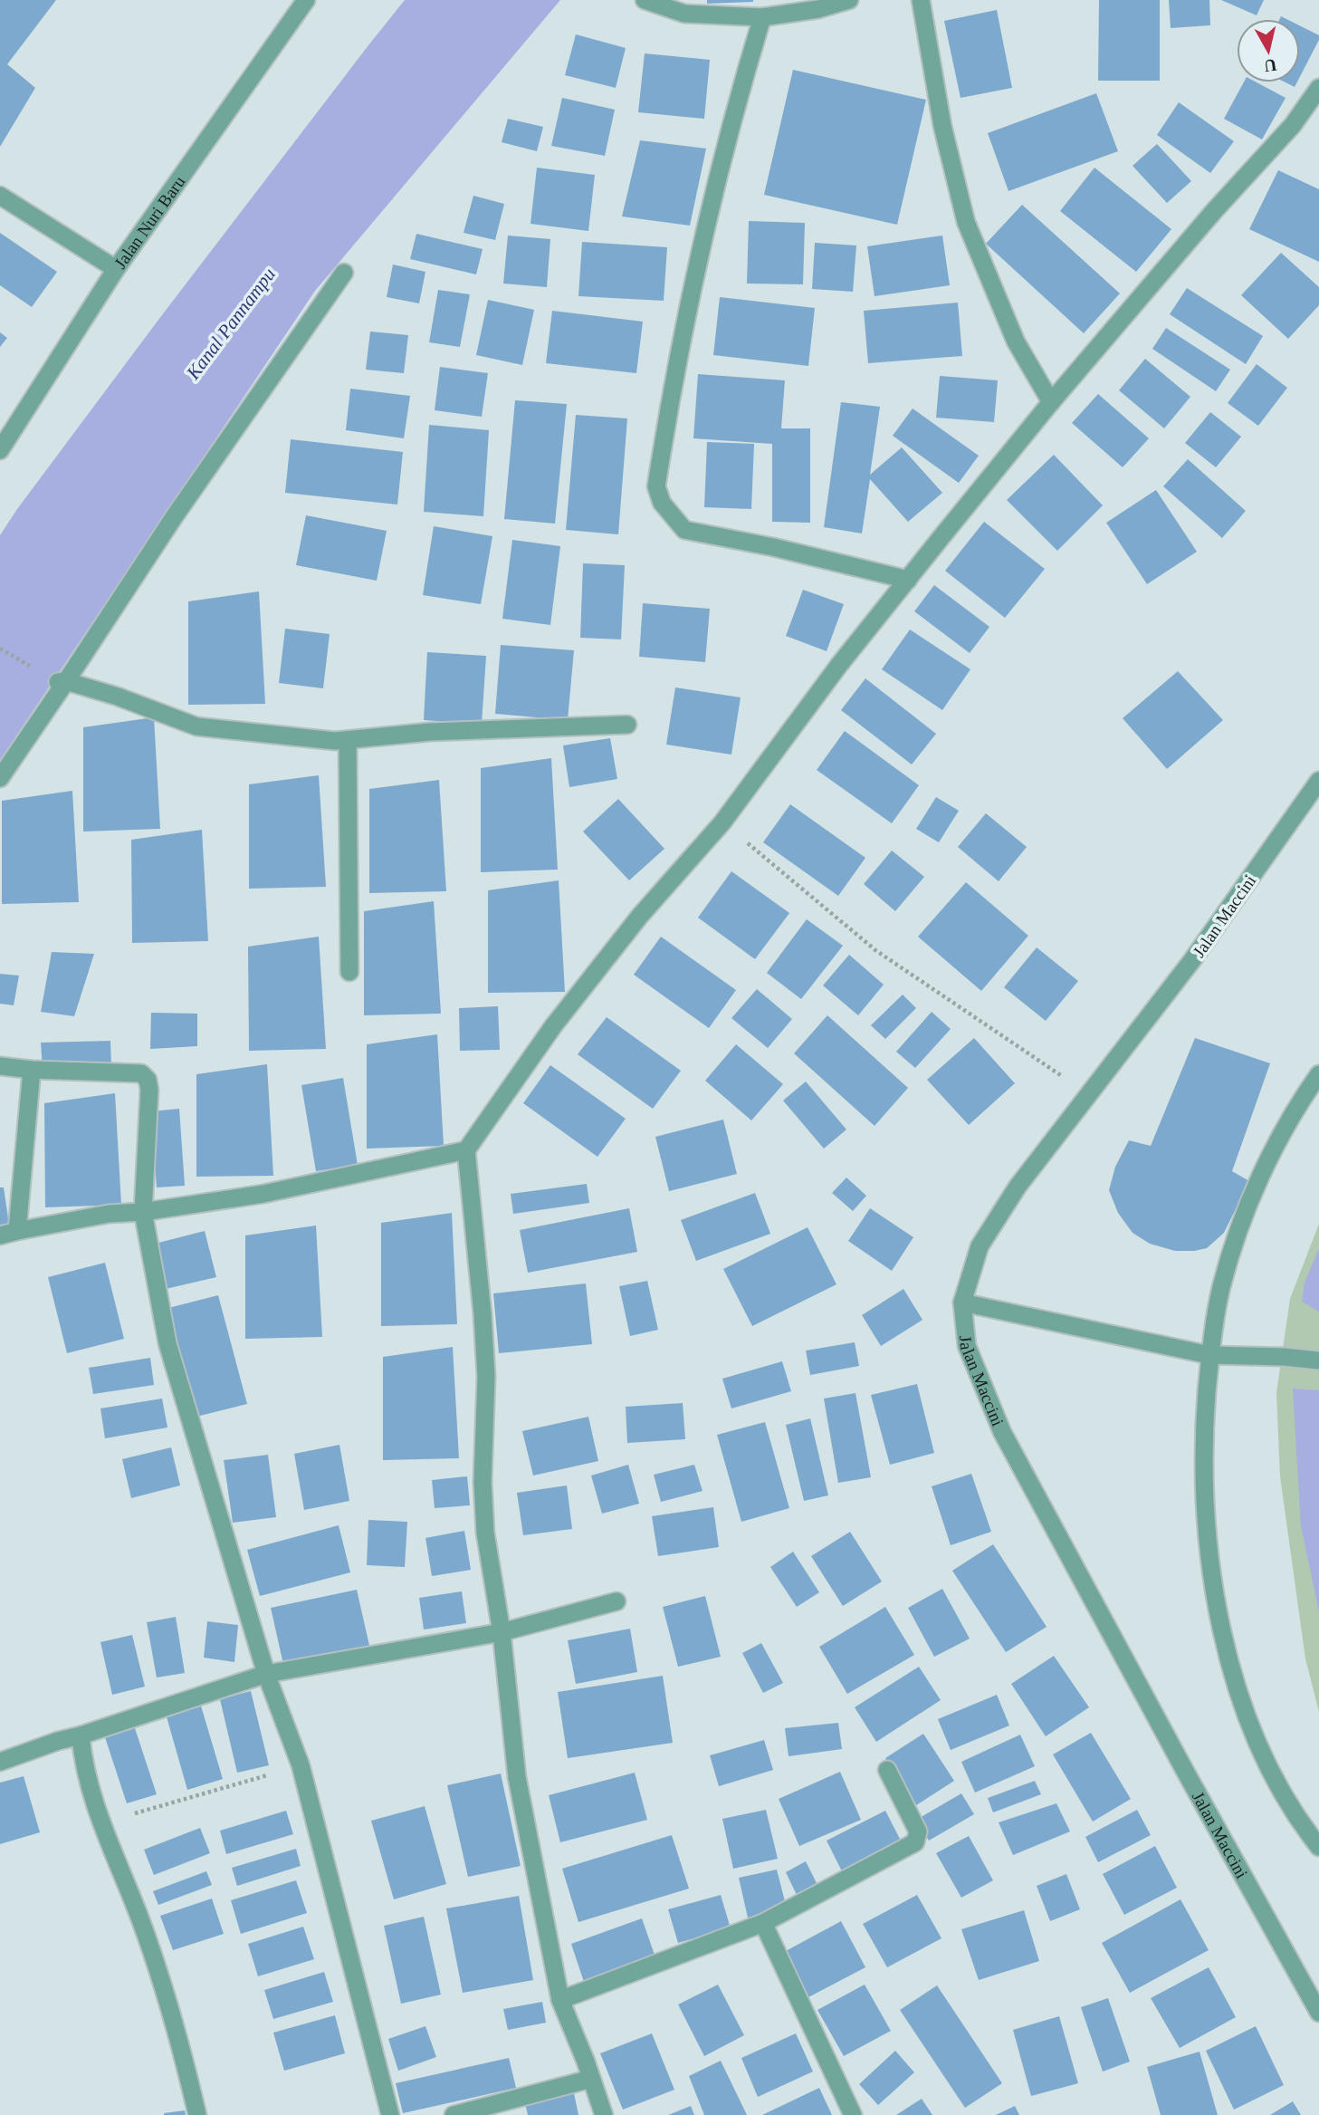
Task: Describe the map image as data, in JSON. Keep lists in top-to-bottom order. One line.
{"streets":{"street":["Jalan Nuri Baru","Jalan Maccini"]},"water":["Kanal Pannampu"],"north":"bottom"}
